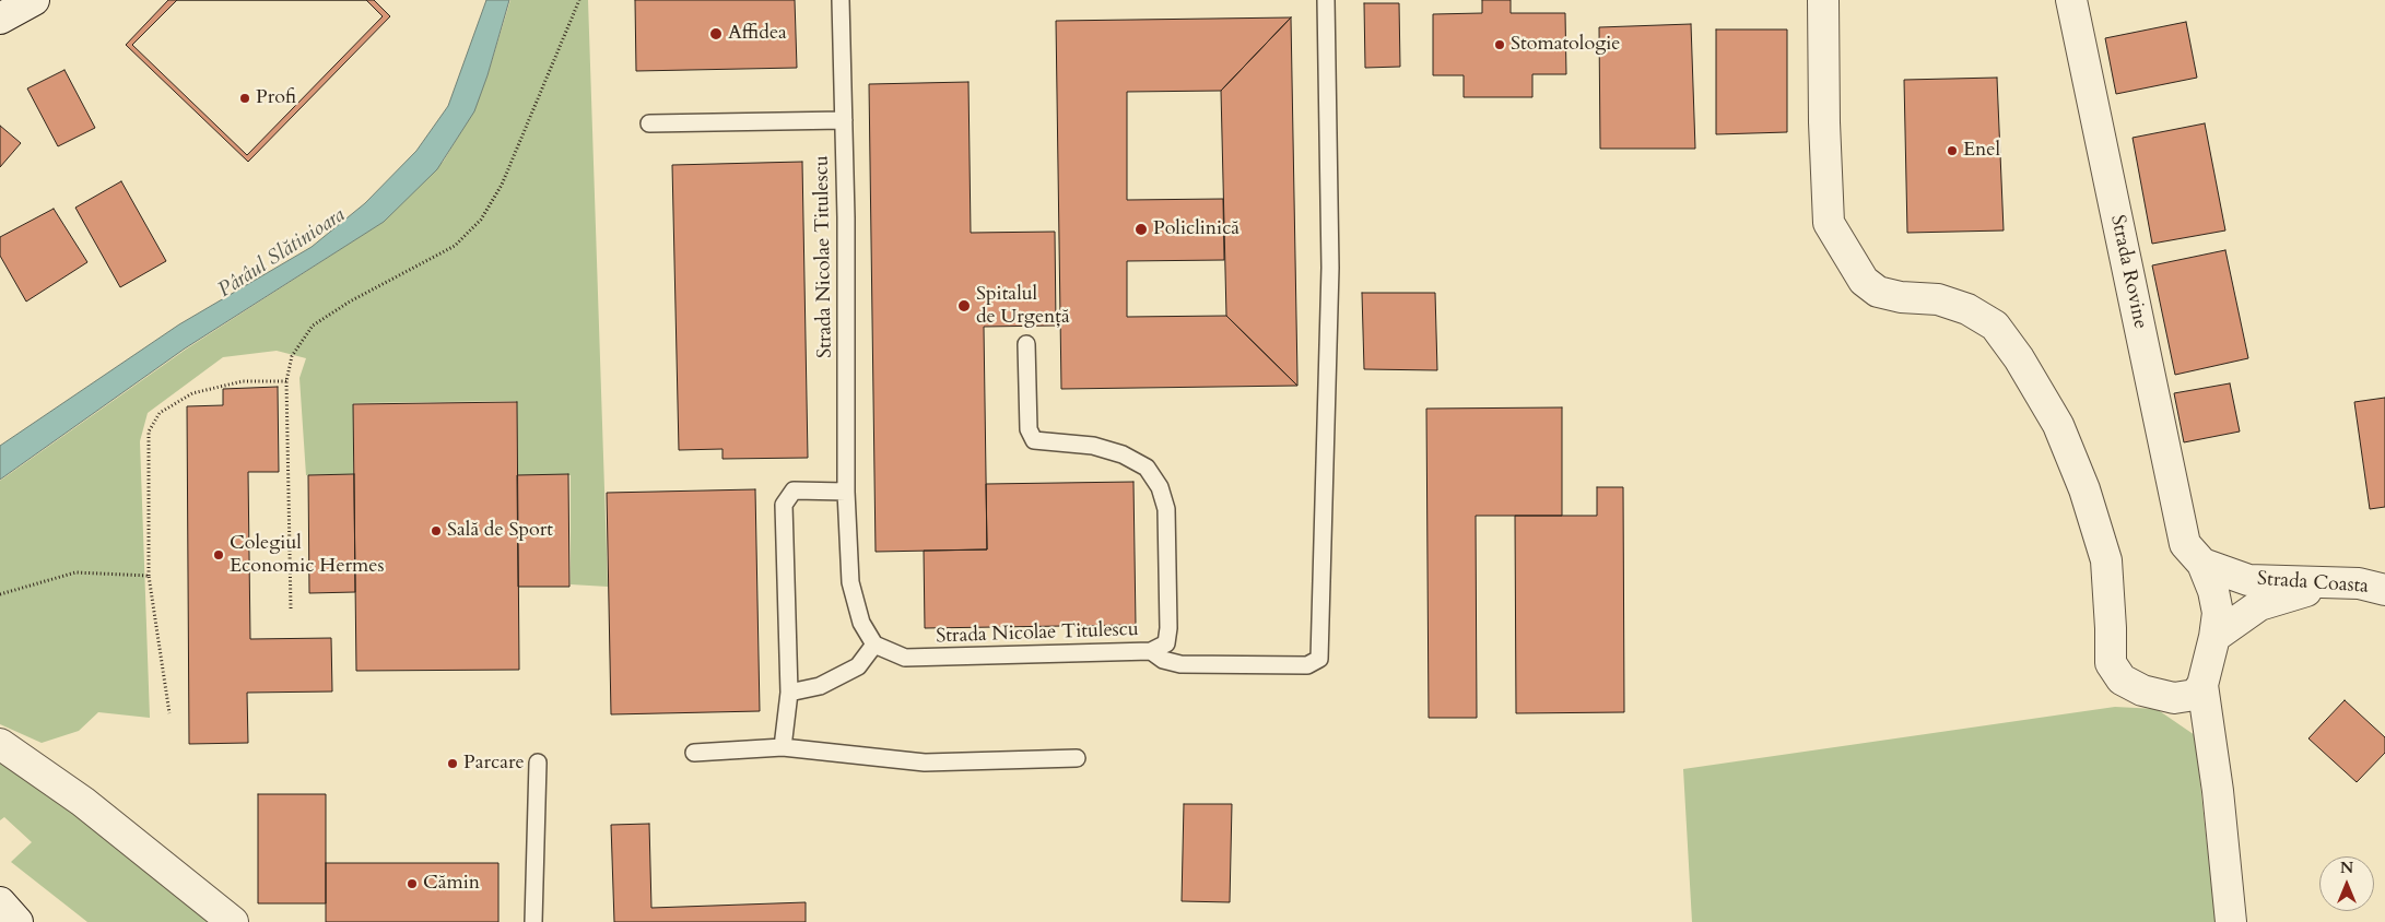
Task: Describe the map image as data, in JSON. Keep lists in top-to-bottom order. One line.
{"streets":{"street":["Strada Rovine","Strada Coasta"],"lane":["Strada Nicolae Titulescu"]},"crossings":[["Strada Rovine","Strada Coasta"]],"water":["Pârâul Slătinioara"],"places":["Affidea","Stomatologie","Profi","Enel","Policlinică","Spitalul de Urgență","Sală de Sport","Colegiul Economic Hermes","Parcare","Cămin"],"north":"top"}
